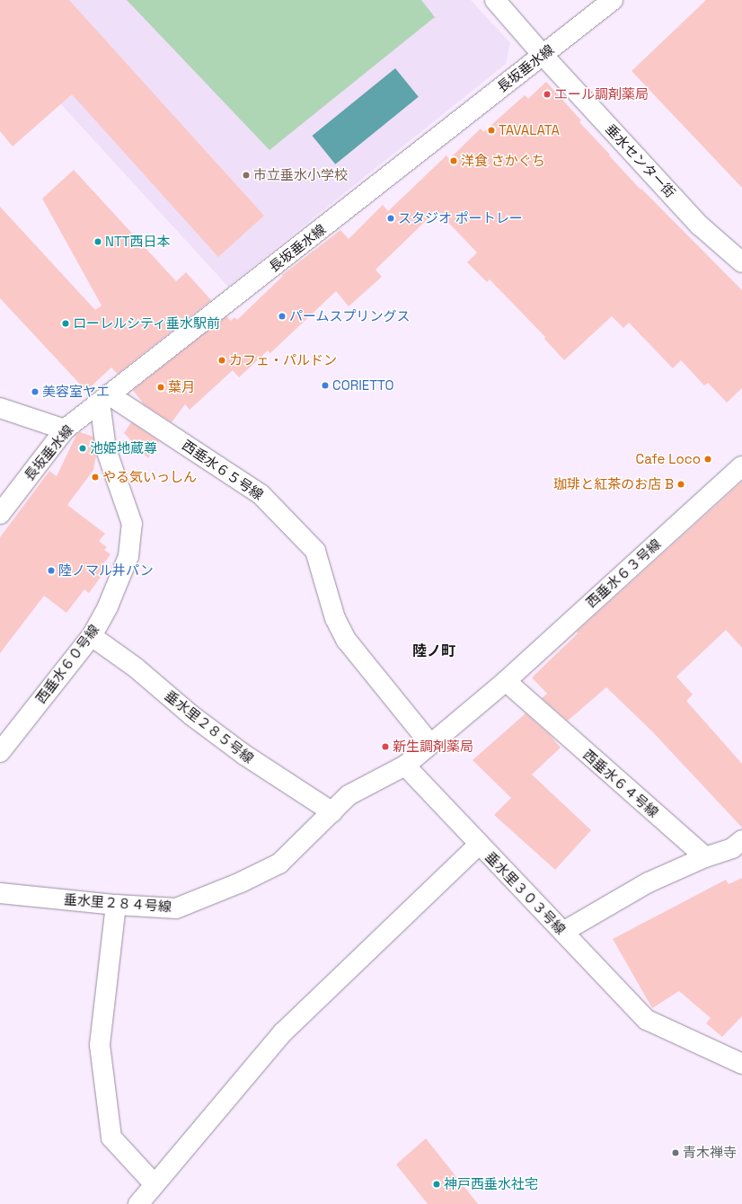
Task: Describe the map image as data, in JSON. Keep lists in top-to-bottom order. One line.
{"streets":{"street":["長坂垂水線","垂水センター街","西垂水６５号線","西垂水６３号線","西垂水６０号線","垂水里２８５号線","西垂水６４号線","垂水里３０３号線","垂水里２８４号線"]},"crossings":[["長坂垂水線","垂水センター街"],["長坂垂水線","西垂水６５号線"],["長坂垂水線","西垂水６０号線"],["西垂水６５号線","西垂水６０号線"],["西垂水６５号線","垂水里２８４号線"],["西垂水６３号線","西垂水６４号線"],["西垂水６３号線","垂水里２８４号線"],["西垂水６０号線","垂水里２８５号線"],["垂水里２８５号線","垂水里２８４号線"],["西垂水６４号線","垂水里２８４号線"],["垂水里３０３号線","垂水里２８４号線"]],"districts":["陸ノ町"],"places":["エール調剤薬局","TAVALATA","洋食 さかぐち","市立垂水小学校","スタジオ ポートレー","NTT西日本","パームスプリングス","ローレルシティ垂水駅前","カフェ・パルドン","CORIETTO","葉月","美容室ヤエ","池姫地蔵尊","Cafe Loco","やる気いっしん","珈琲と紅茶のお店 B","陸ノマル井パン","新生調剤薬局","青木禅寺","神戸西垂水社宅"]}
